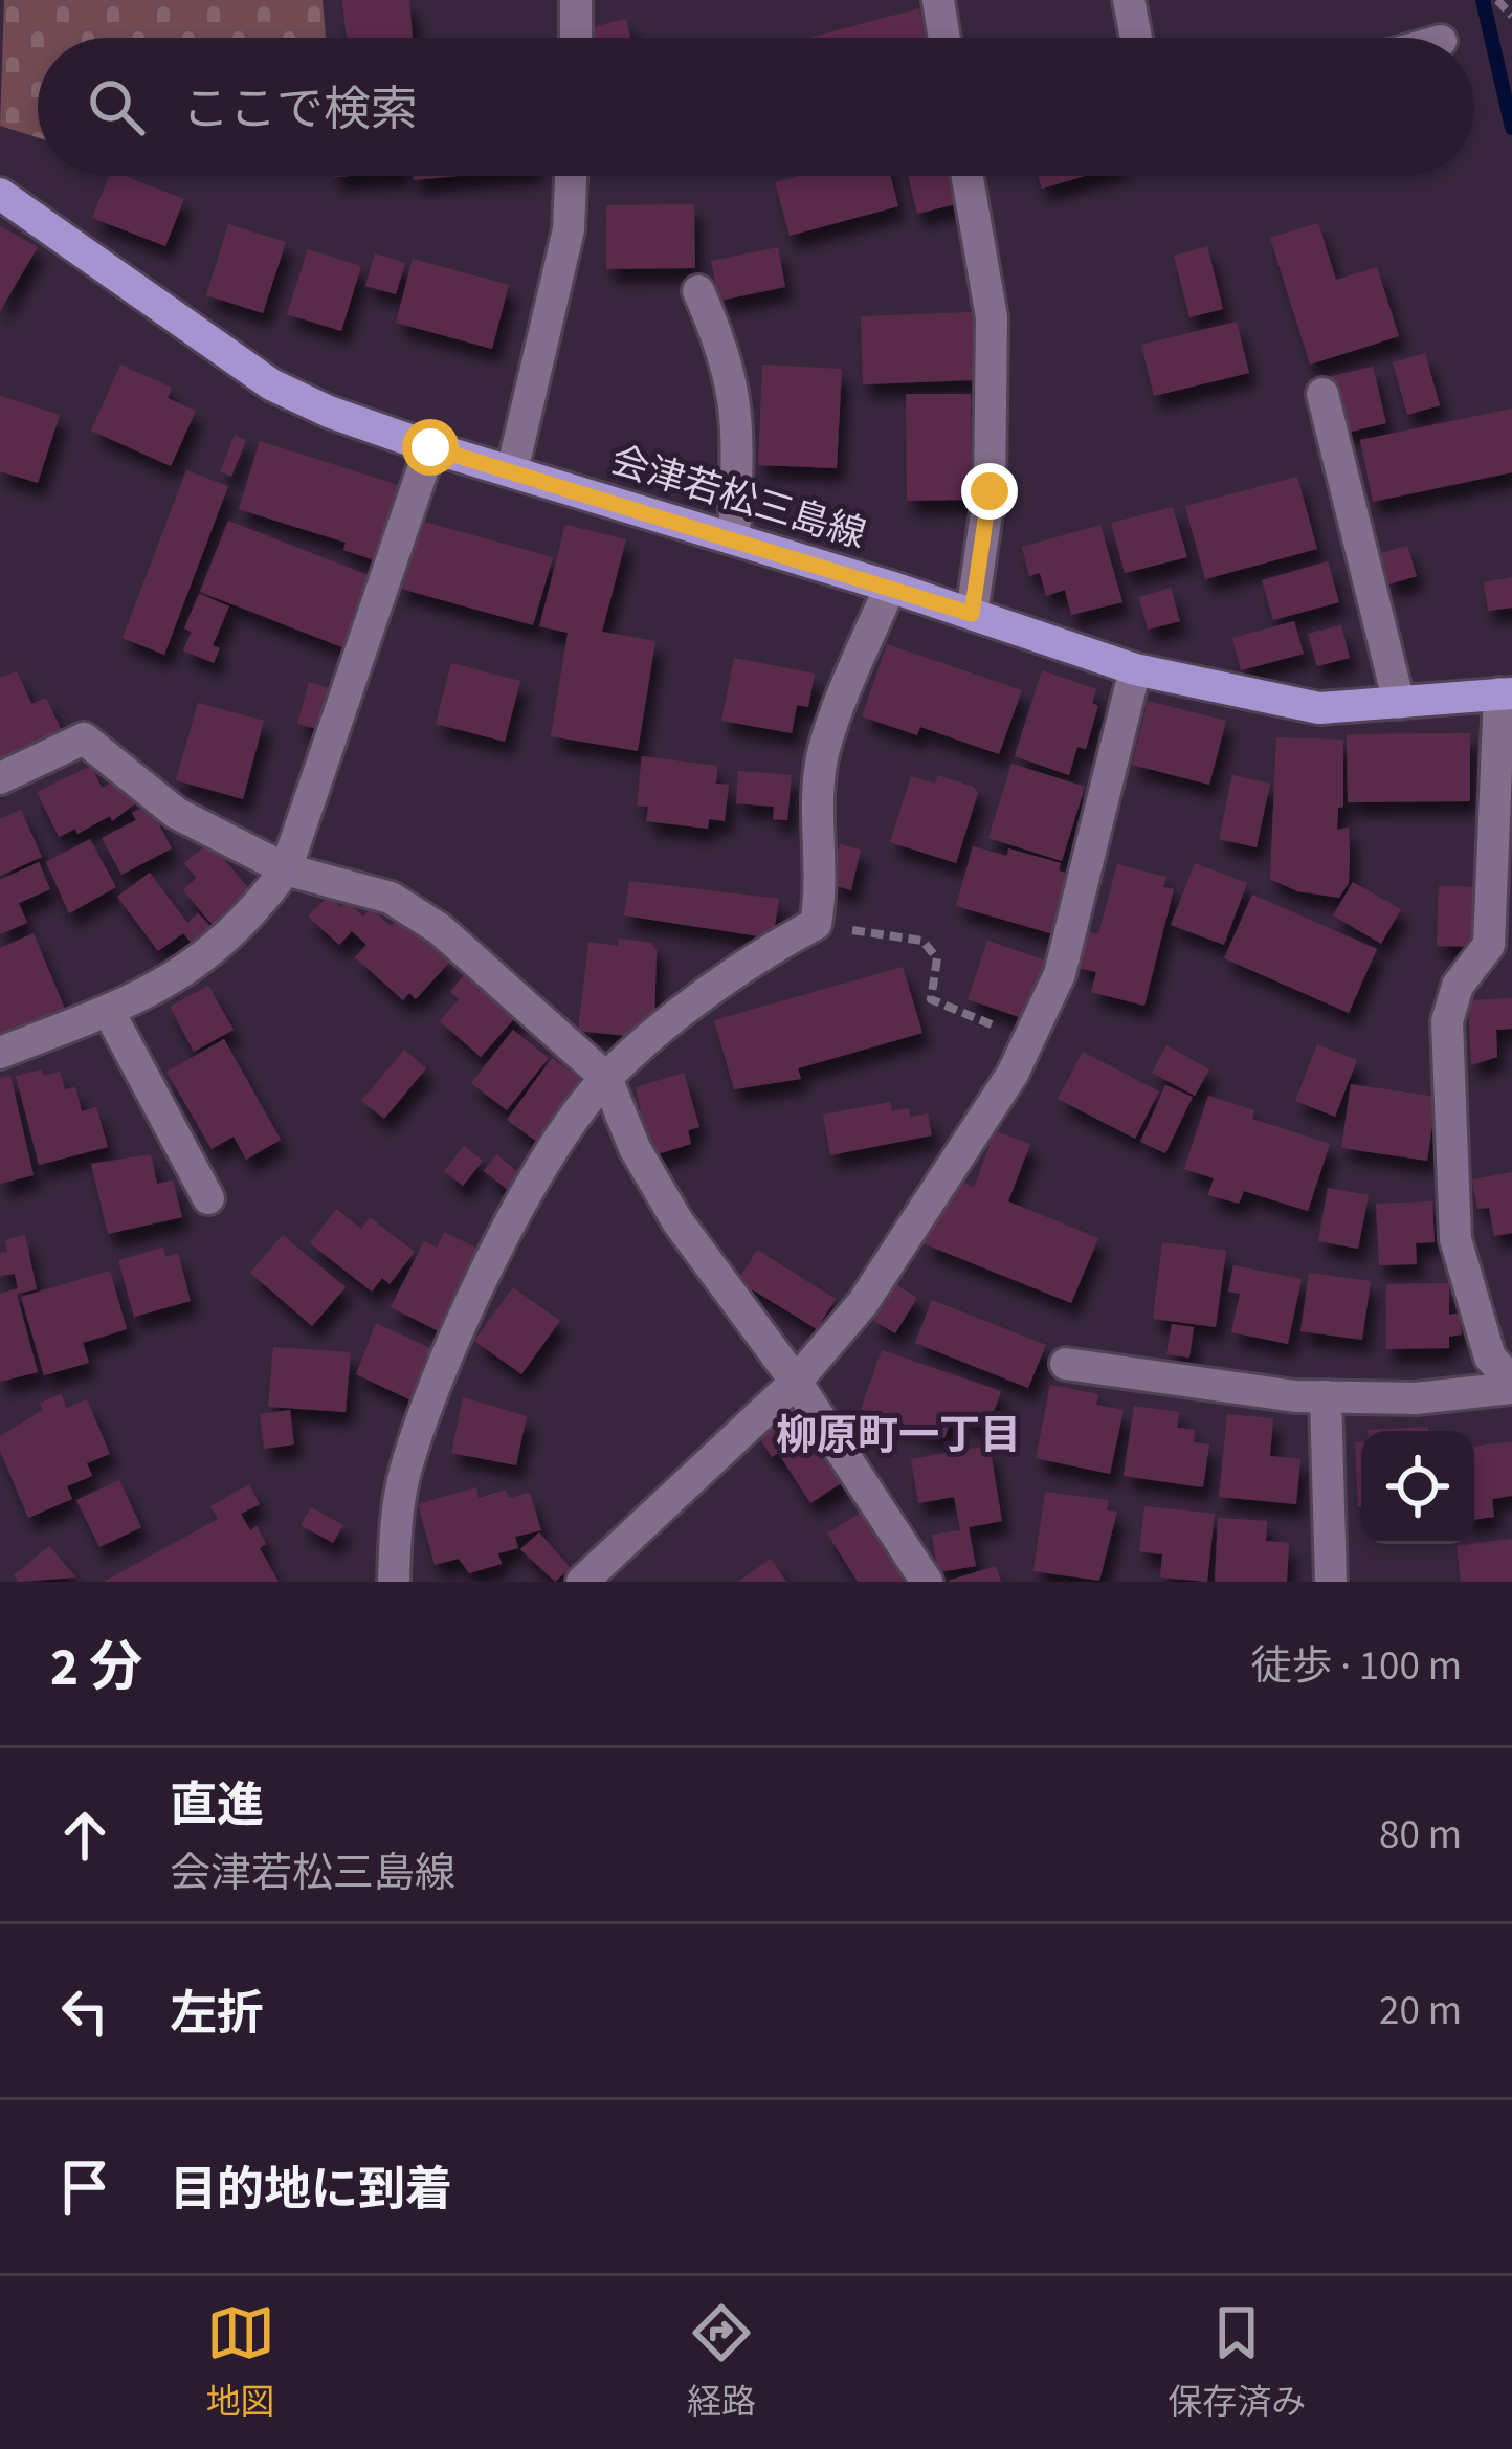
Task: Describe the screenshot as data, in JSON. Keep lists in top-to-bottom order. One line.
{"streets":{"main road":["会津若松三島線"]},"districts":["柳原町一丁目"],"page":{"search":"ここで検索","heading":["2 分","徒歩 · 100 m"],"list":[["直進","会津若松三島線","80 m"],["左折","20 m"],"目的地に到着"],"nav":["地図","経路","保存済み"]}}
